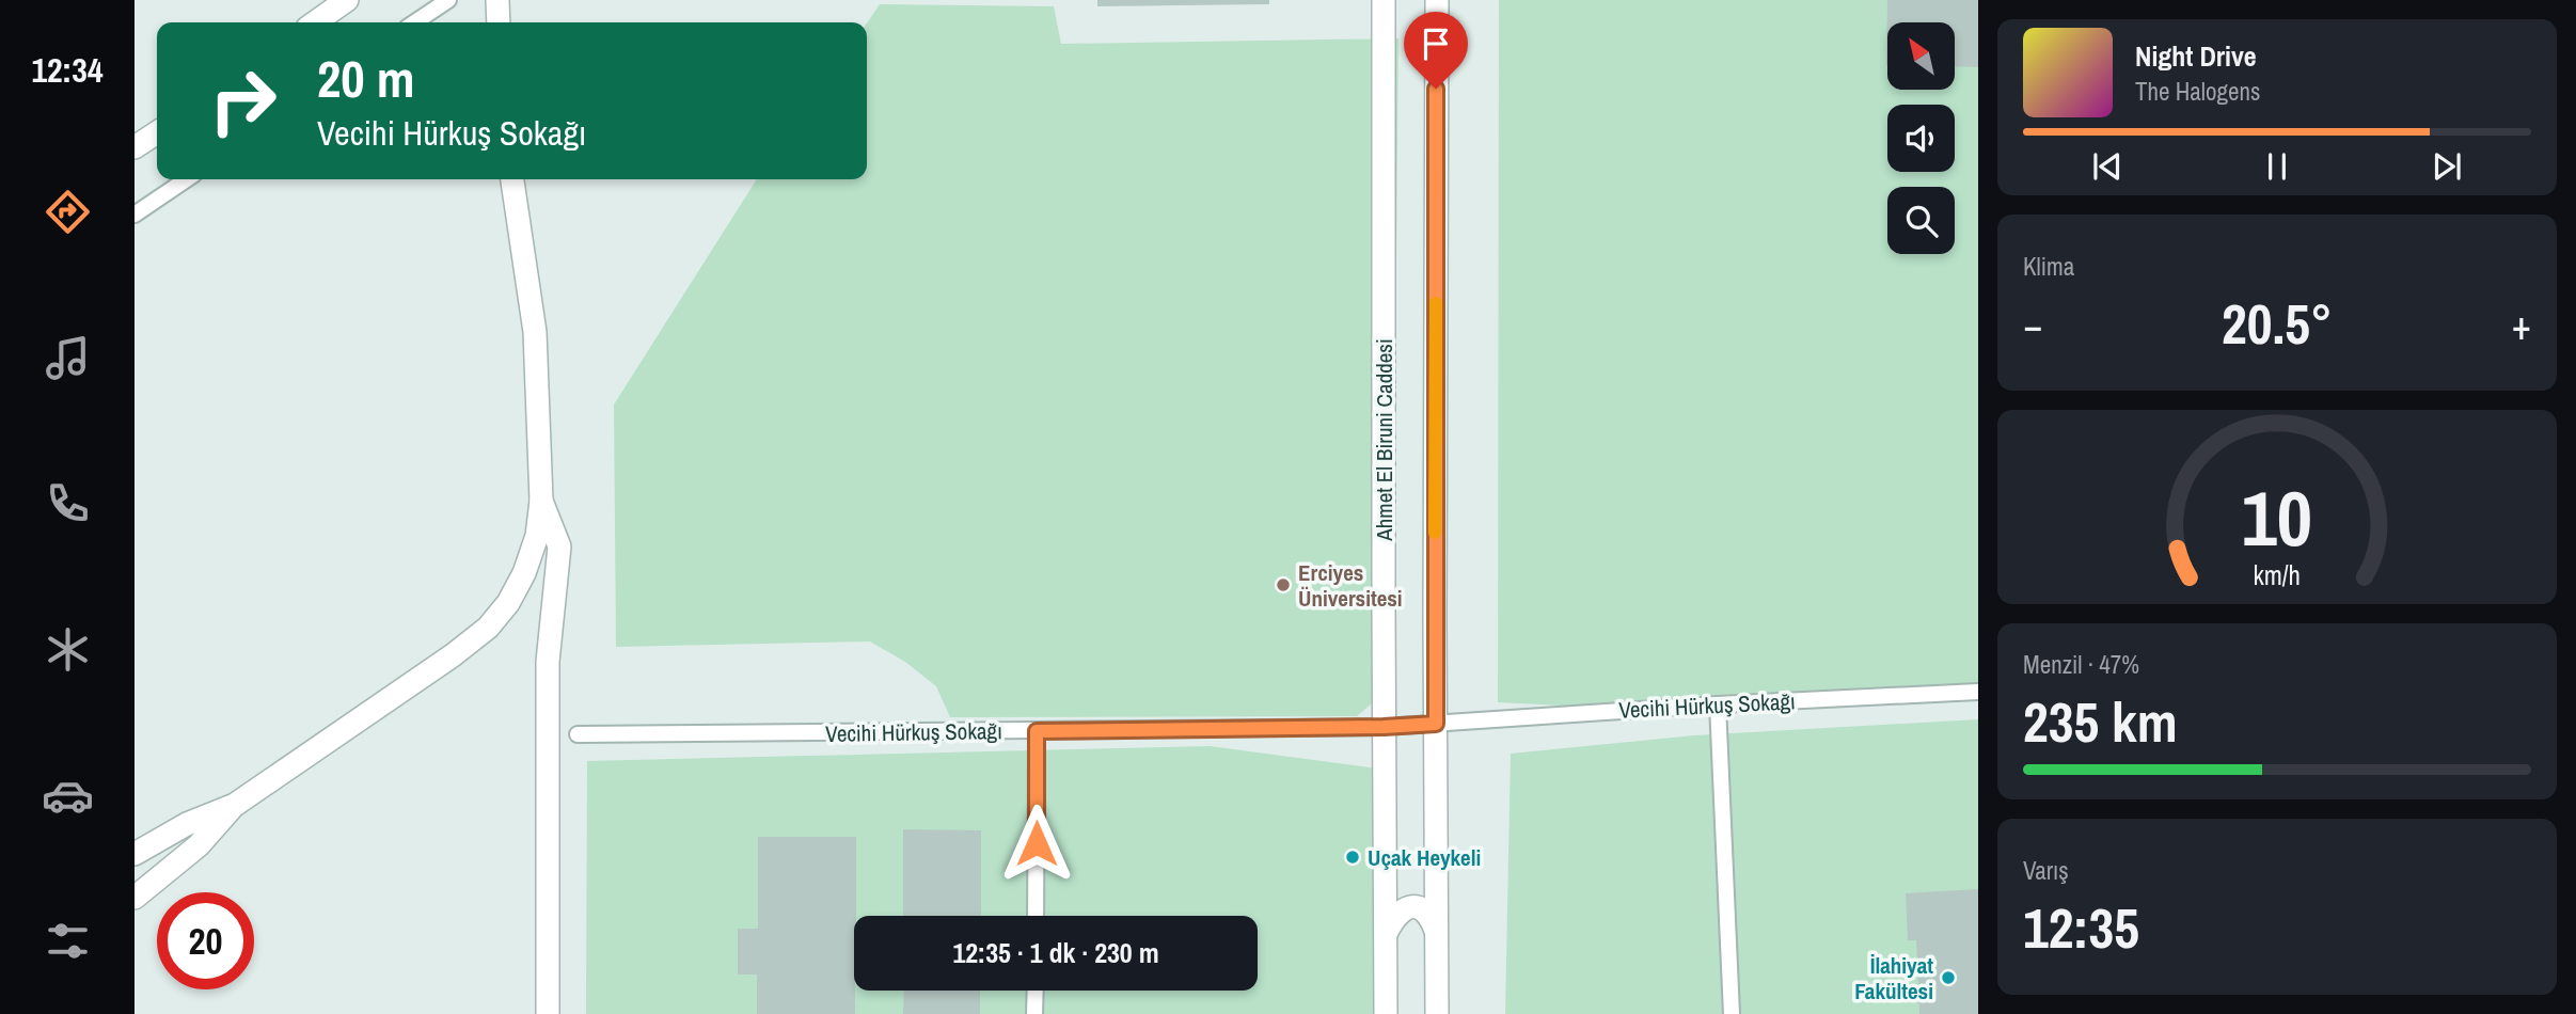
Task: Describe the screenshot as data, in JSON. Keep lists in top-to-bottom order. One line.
{"streets":{"street":["Ahmet El Biruni Caddesi"],"lane":["Vecihi Hürkuş Sokağı"]},"crossings":[["Ahmet El Biruni Caddesi","Vecihi Hürkuş Sokağı"]],"places":["Erciyes Üniversitesi","Uçak Heykeli","İlahiyat Fakültesi"],"north":"top left","page":{"tabs":"12:34","turn":["20 m","Vecihi Hürkuş Sokağı"],"song":["Night Drive","The Halogens"],"tile":["Klima",["Menzil · 47%","235 km"],["Varış","12:35"]],"heat":["−","20.5°","+"],"limit":"20","trip":"12:35 · 1 dk · 230 m","gauge":["10","km/h"]}}
